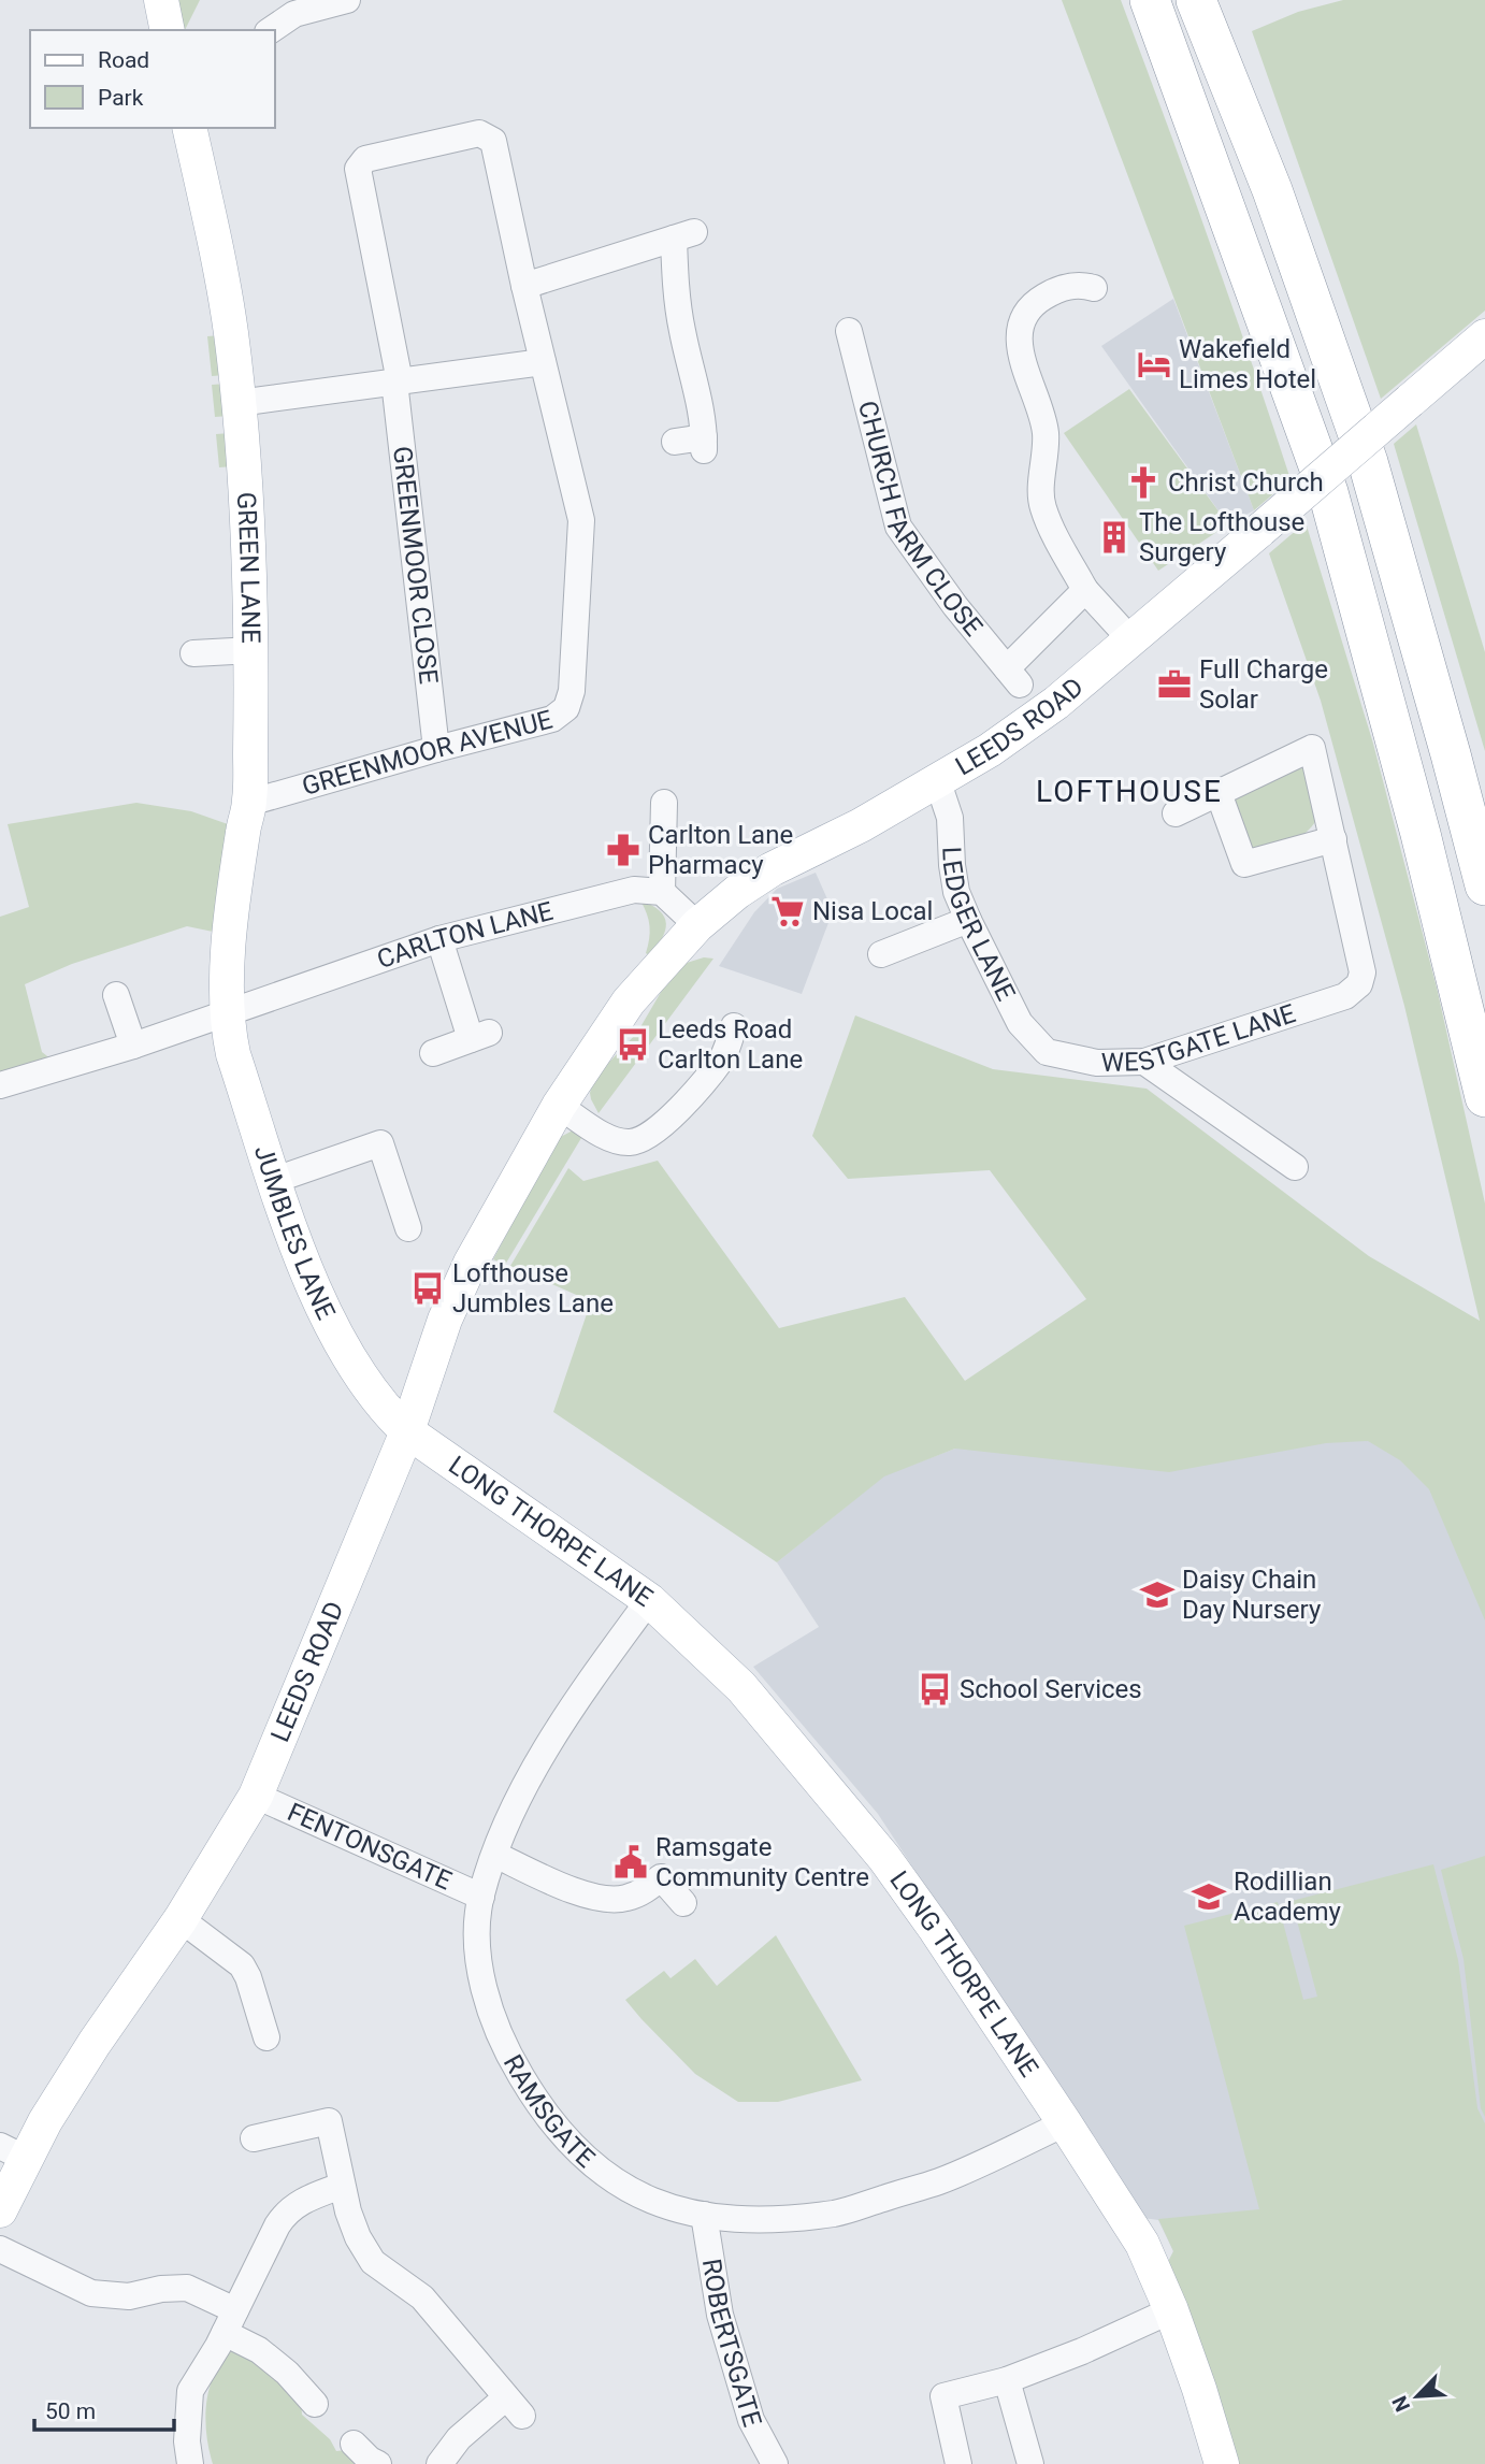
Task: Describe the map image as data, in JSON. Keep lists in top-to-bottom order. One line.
{"streets":{"main road":["GREEN LANE","LEEDS ROAD","JUMBLES LANE","LONG THORPE LANE"],"street":["CHURCH FARM CLOSE","GREENMOOR CLOSE","GREENMOOR AVENUE","LEDGER LANE","CARLTON LANE","WESTGATE LANE","FENTONSGATE","RAMSGATE","ROBERTSGATE"]},"crossings":[["GREENMOOR CLOSE","GREENMOOR AVENUE"],["GREEN LANE","GREENMOOR AVENUE"],["GREEN LANE","CARLTON LANE"],["GREEN LANE","JUMBLES LANE"],["LEEDS ROAD","LEDGER LANE"],["LEEDS ROAD","JUMBLES LANE"],["LEEDS ROAD","LONG THORPE LANE"],["LEEDS ROAD","FENTONSGATE"],["LEDGER LANE","WESTGATE LANE"],["CARLTON LANE","JUMBLES LANE"],["JUMBLES LANE","LONG THORPE LANE"],["LONG THORPE LANE","RAMSGATE"],["FENTONSGATE","RAMSGATE"],["RAMSGATE","ROBERTSGATE"]],"districts":["LOFTHOUSE"],"places":{"hotel":["Wakefield Limes Hotel"],"church":["Christ Church"],"building":["The Lofthouse Surgery"],"office":["Full Charge Solar"],"pharmacy":["Carlton Lane Pharmacy"],"supermarket":["Nisa Local"],"bus stop":["Leeds Road Carlton Lane","Lofthouse Jumbles Lane","School Services"],"school or university":["Daisy Chain Day Nursery","Rodillian Academy"],"public building":["Ramsgate Community Centre"]},"legend":["Road","Park"],"scale_bar":"50 m","north":"bottom left"}
